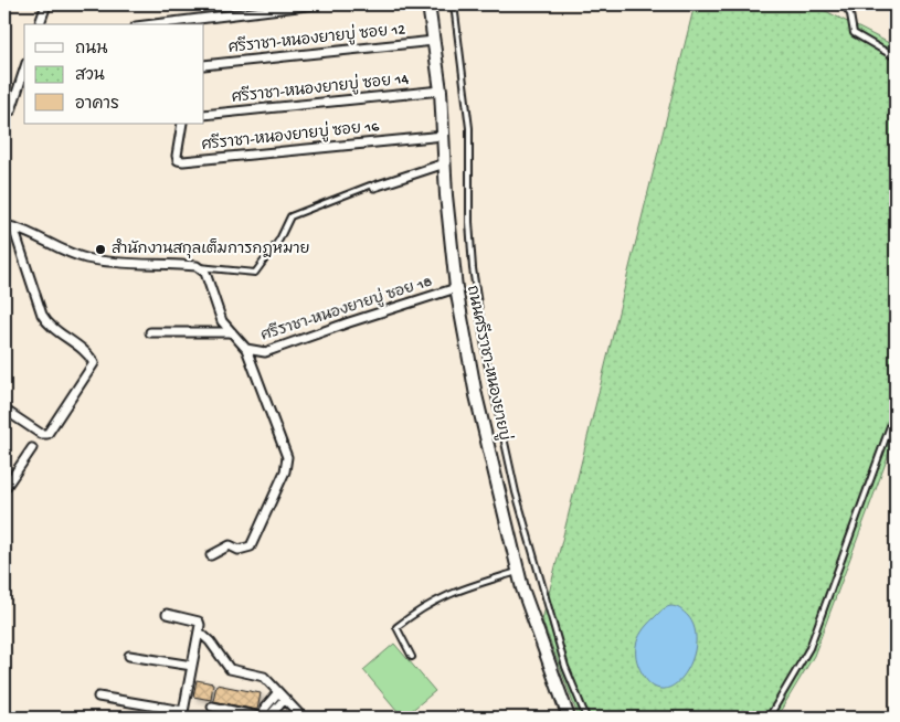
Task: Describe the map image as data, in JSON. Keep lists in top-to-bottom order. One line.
{"streets":{"main road":["ถนนศรีราชา-หนองยายบู่"],"street":["ศรีราชา-หนองยายบู่ ซอย 12","ศรีราชา-หนองยายบู่ ซอย 14","ศรีราชา-หนองยายบู่ ซอย 16","ศรีราชา-หนองยายบู่ ซอย 18"]},"crossings":[["ศรีราชา-หนองยายบู่ ซอย 12","ถนนศรีราชา-หนองยายบู่"],["ศรีราชา-หนองยายบู่ ซอย 14","ถนนศรีราชา-หนองยายบู่"],["ศรีราชา-หนองยายบู่ ซอย 16","ถนนศรีราชา-หนองยายบู่"],["ศรีราชา-หนองยายบู่ ซอย 18","ถนนศรีราชา-หนองยายบู่"]],"places":["สำนักงานสกุลเต็มการกฎหมาย"],"legend":["ถนน","สวน","อาคาร"]}
